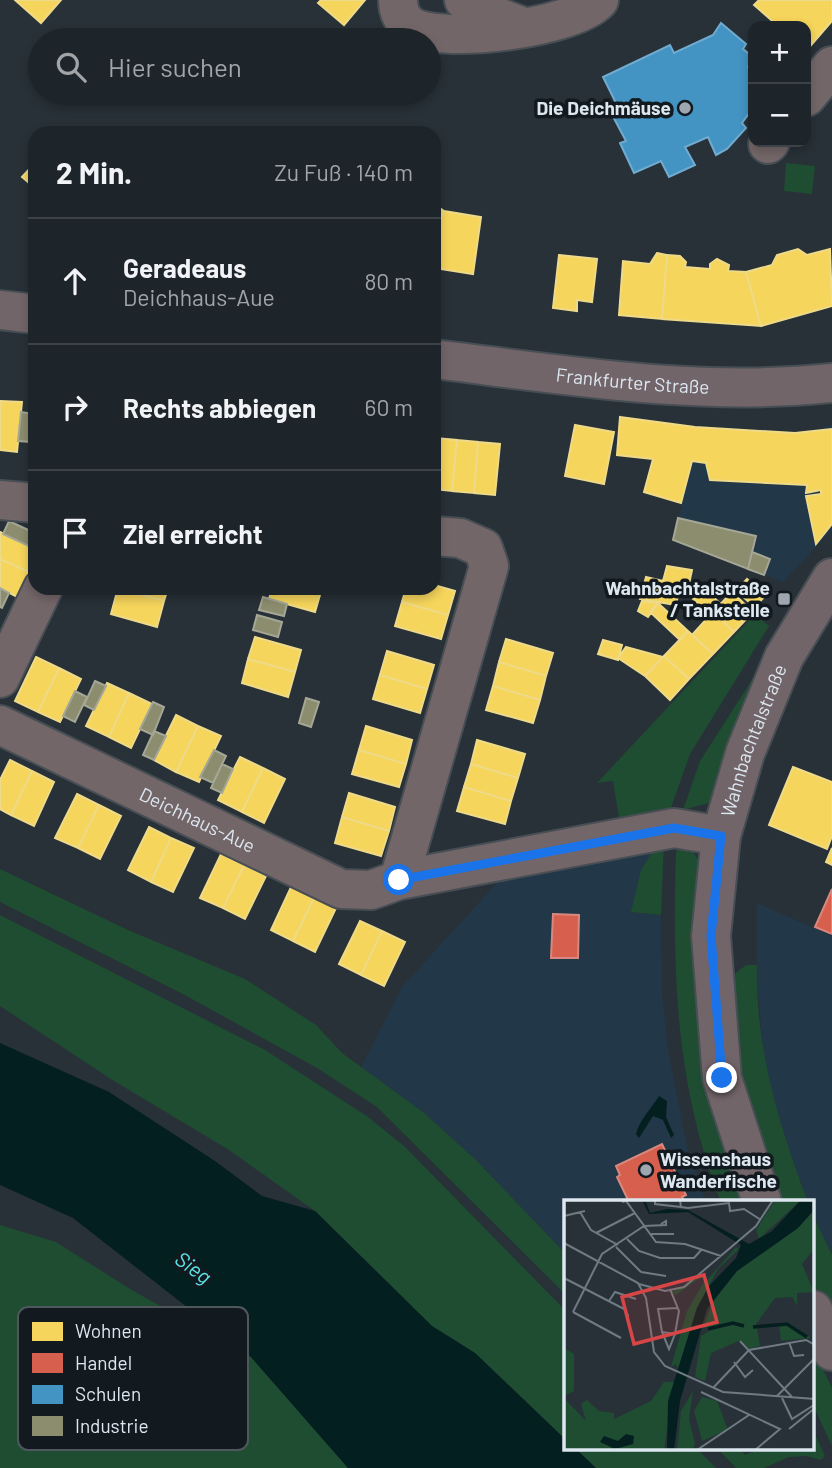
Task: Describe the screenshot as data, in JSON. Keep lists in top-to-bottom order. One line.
{"streets":{"main road":["Frankfurter Straße","Wahnbachtalstraße"],"street":["Deichhaus-Aue"]},"crossings":[["Wahnbachtalstraße","Deichhaus-Aue"]],"water":["Sieg"],"places":{"other":["Die Deichmäuse","Wissenshaus Wanderfische"],"transit":["Wahnbachtalstraße / Tankstelle"]},"legend":["Wohnen","Handel","Schulen","Industrie"],"page":{"map_buttons":["+","−"],"search":"Hier suchen","heading":["2 Min.","Zu Fuß · 140 m"],"list":[["Geradeaus","Deichhaus-Aue","80 m"],["Rechts abbiegen","60 m"],"Ziel erreicht"]}}
